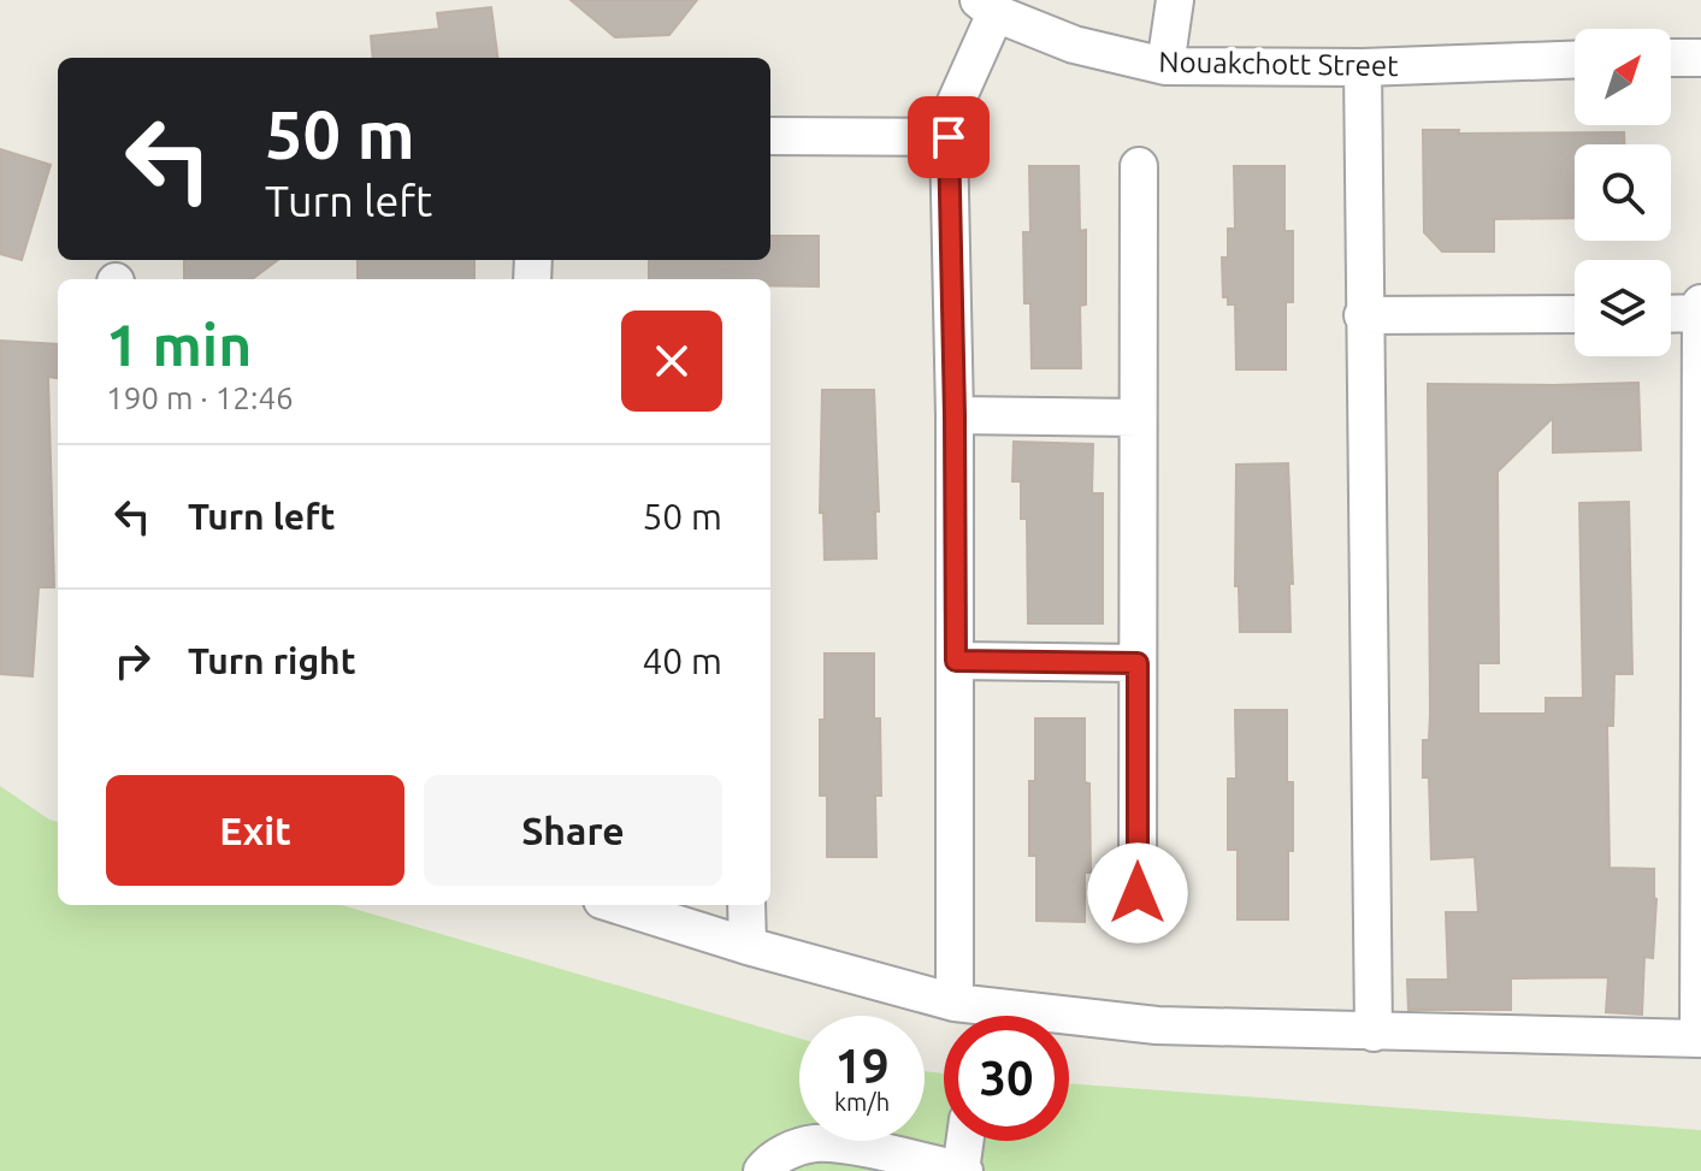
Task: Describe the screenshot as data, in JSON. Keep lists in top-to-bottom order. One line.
{"streets":{"street":["Nouakchott Street"]},"north":"top right","page":{"turn":["50 m","Turn left"],"heading":["1 min","190 m · 12:46"],"list":[{"name":"Turn left","value":"50 m"},{"name":"Turn right","value":"40 m"}],"buttons":["Exit","Share"],"speed":"19 km/h","limit":"30"}}
